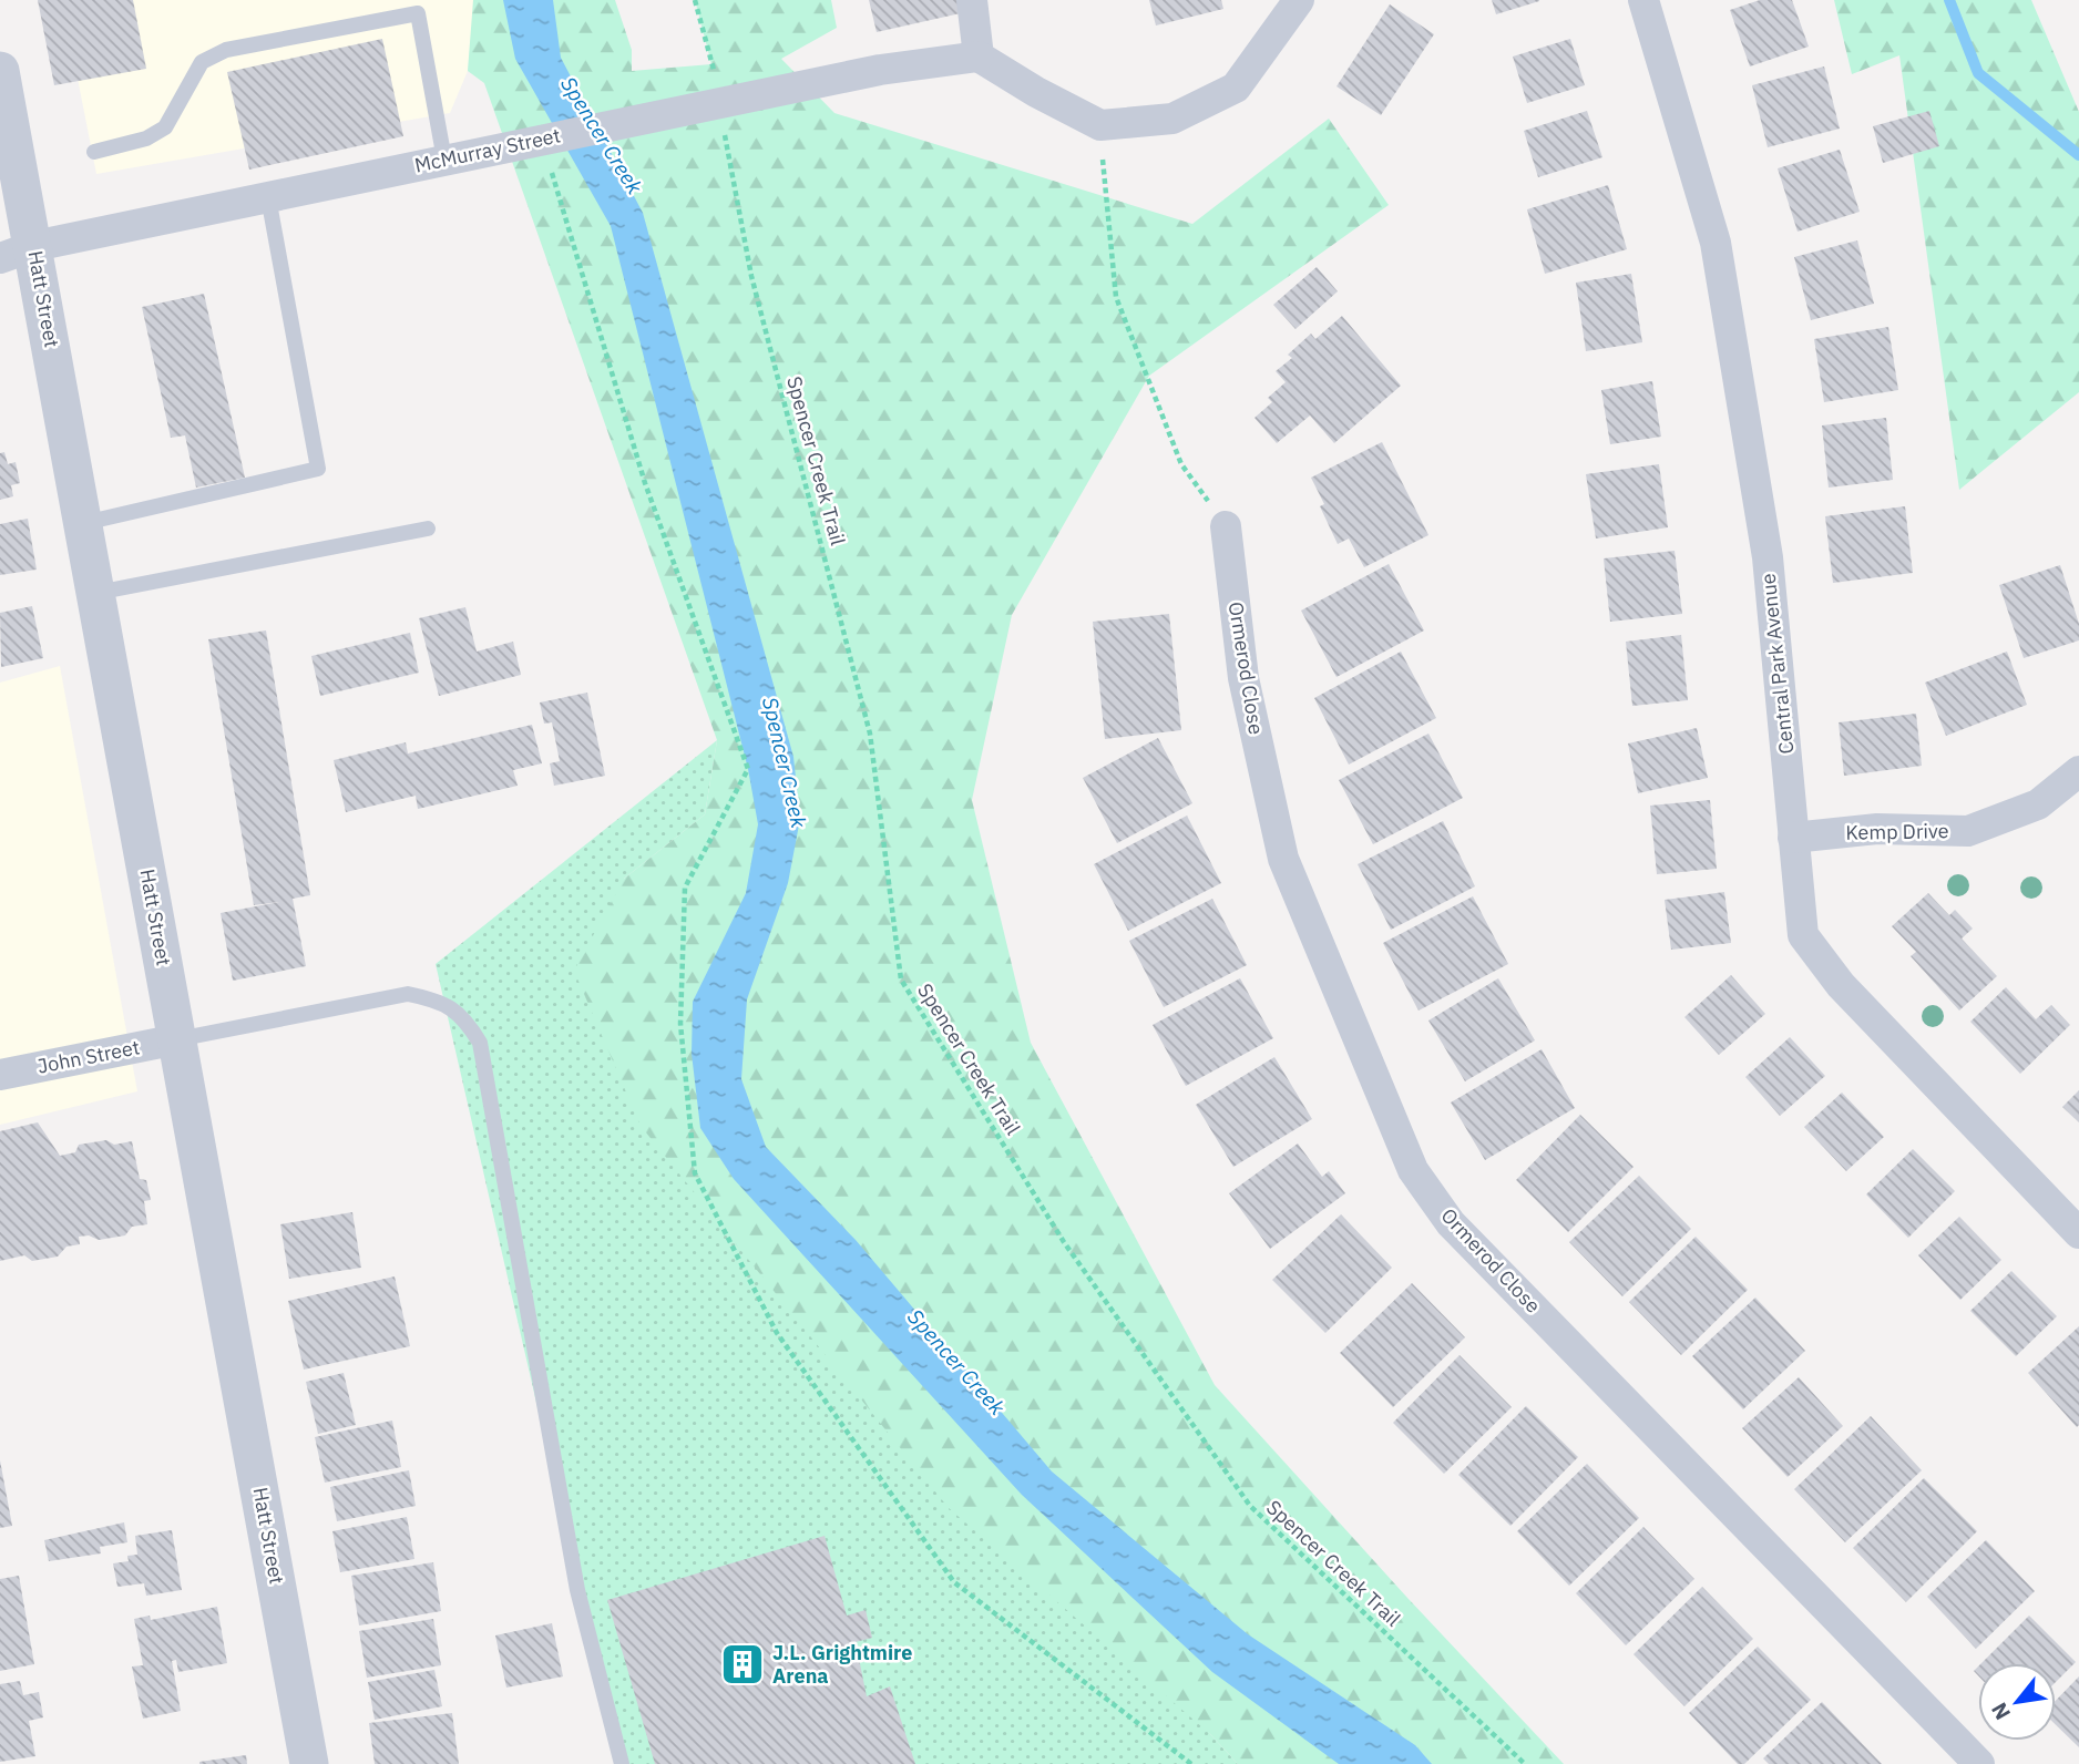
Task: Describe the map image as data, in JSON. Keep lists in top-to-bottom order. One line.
{"streets":{"street":["McMurray Street","Hatt Street","Central Park Avenue","Ormerod Close","Kemp Drive","John Street"],"path":["Spencer Creek Trail"]},"crossings":[["McMurray Street","Hatt Street"],["McMurray Street","Spencer Creek Trail"],["Hatt Street","John Street"],["Central Park Avenue","Kemp Drive"]],"water":["Spencer Creek"],"places":{"building":["J.L. Grightmire Arena"]},"north":"bottom left"}
